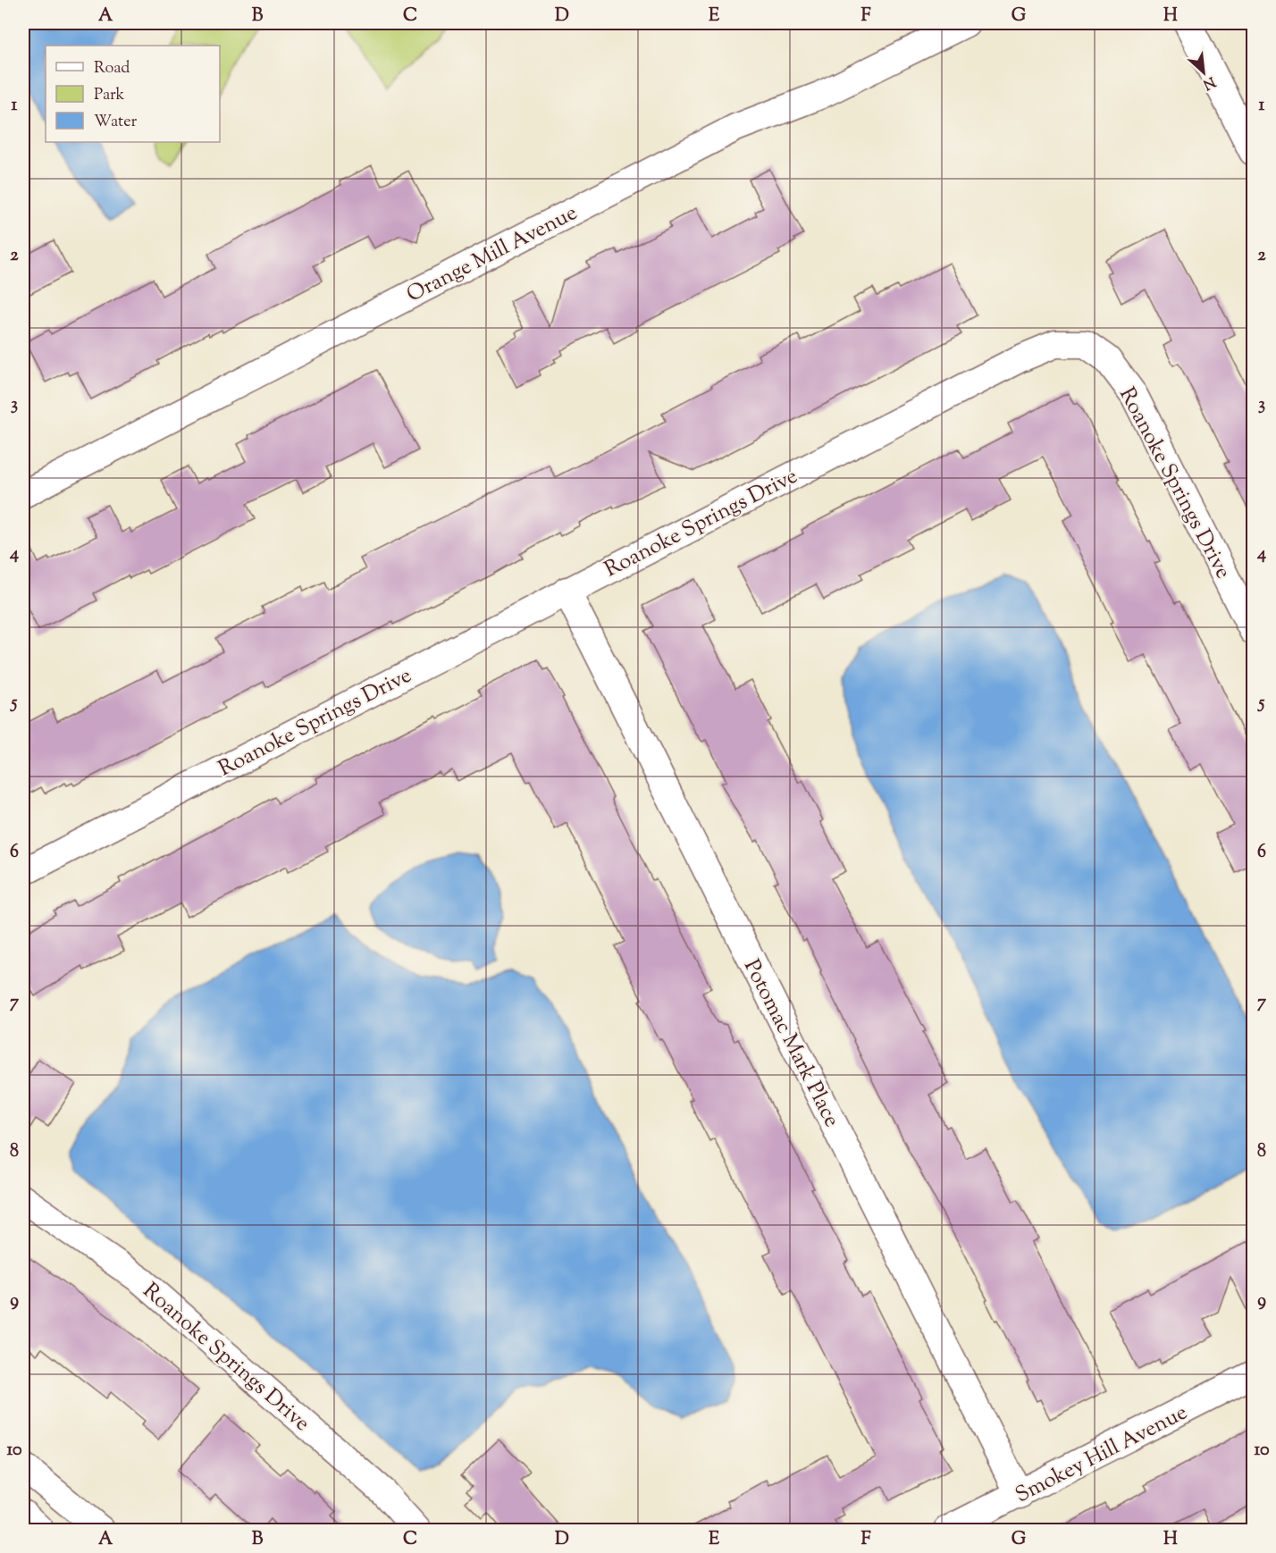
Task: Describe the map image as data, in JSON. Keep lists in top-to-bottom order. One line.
{"streets":{"street":["Orange Mill Avenue","Roanoke Springs Drive","Potomac Mark Place","Smokey Hill Avenue"]},"crossings":[["Roanoke Springs Drive","Potomac Mark Place"],["Potomac Mark Place","Smokey Hill Avenue"]],"legend":["Road","Park","Water"],"north":"bottom right","grid":{"columns":["A","B","C","D","E","F","G","H"],"rows":["1","2","3","4","5","6","7","8","9","10"]}}
